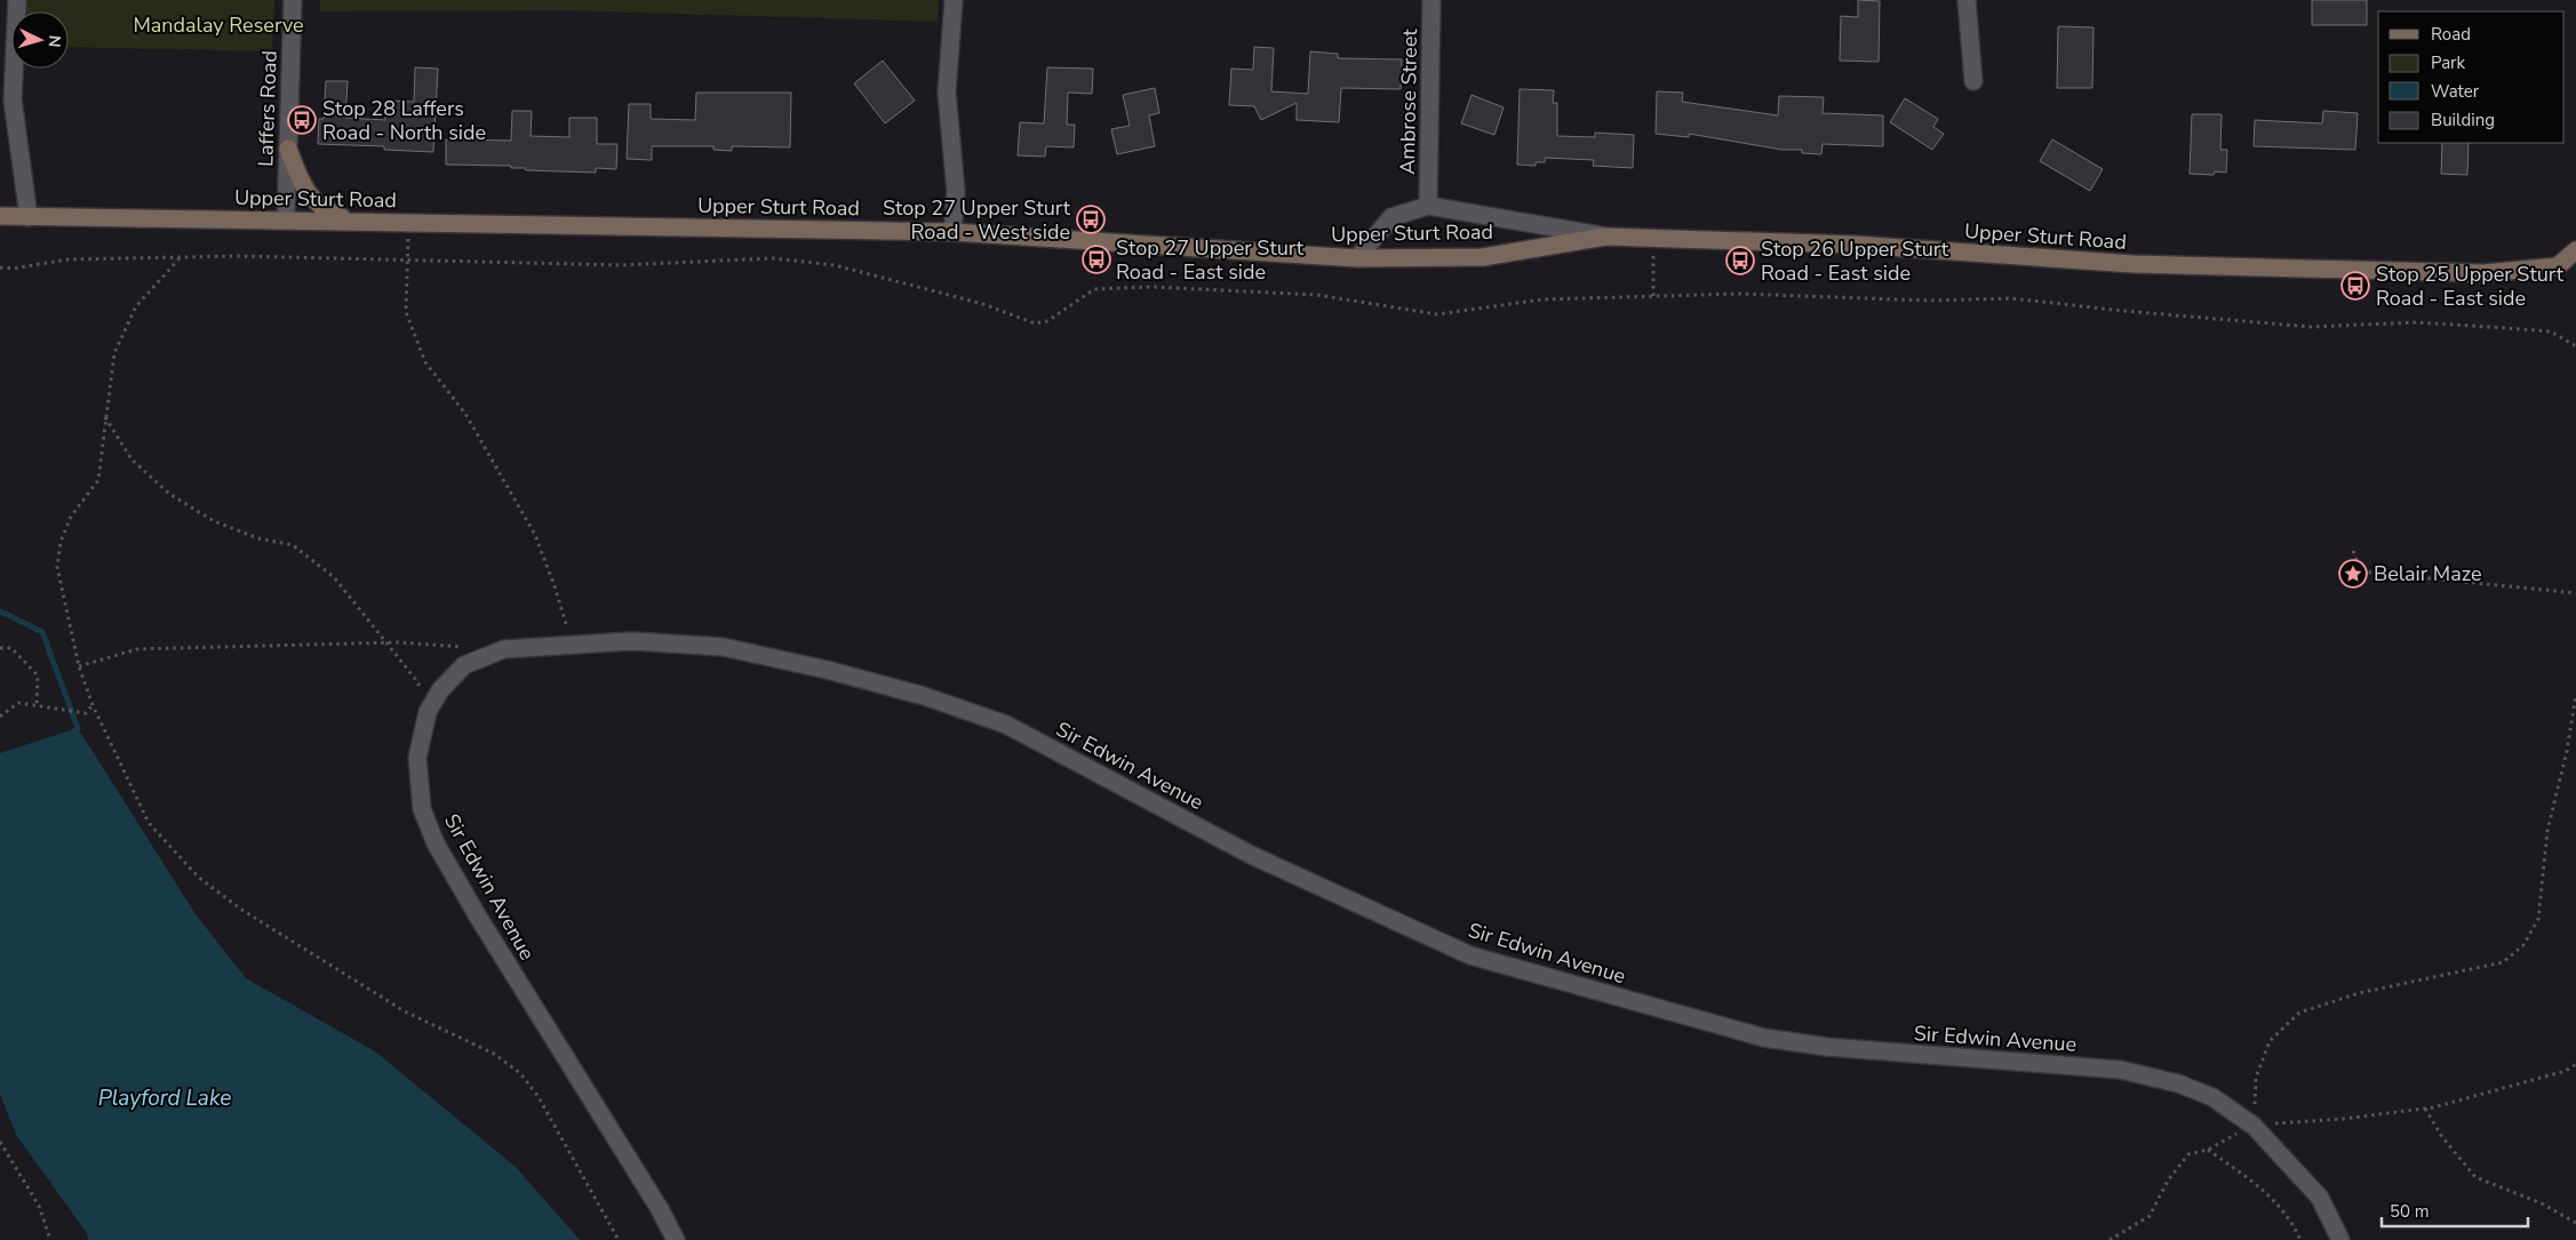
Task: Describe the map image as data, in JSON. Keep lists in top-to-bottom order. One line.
{"streets":{"main road":["Upper Sturt Road"],"street":["Ambrose Street","Laffers Road","Sir Edwin Avenue"]},"crossings":[["Laffers Road","Upper Sturt Road"]],"water":["Playford Lake"],"parks":["Mandalay Reserve"],"places":{"bus stop":["Stop 28 Laffers Road - North side","Stop 27 Upper Sturt Road - West side","Stop 27 Upper Sturt Road - East side","Stop 26 Upper Sturt Road - East side","Stop 25 Upper Sturt Road - East side"],"place":["Belair Maze"]},"legend":["Road","Park","Water","Building"],"scale_bar":"50 m","north":"right"}
